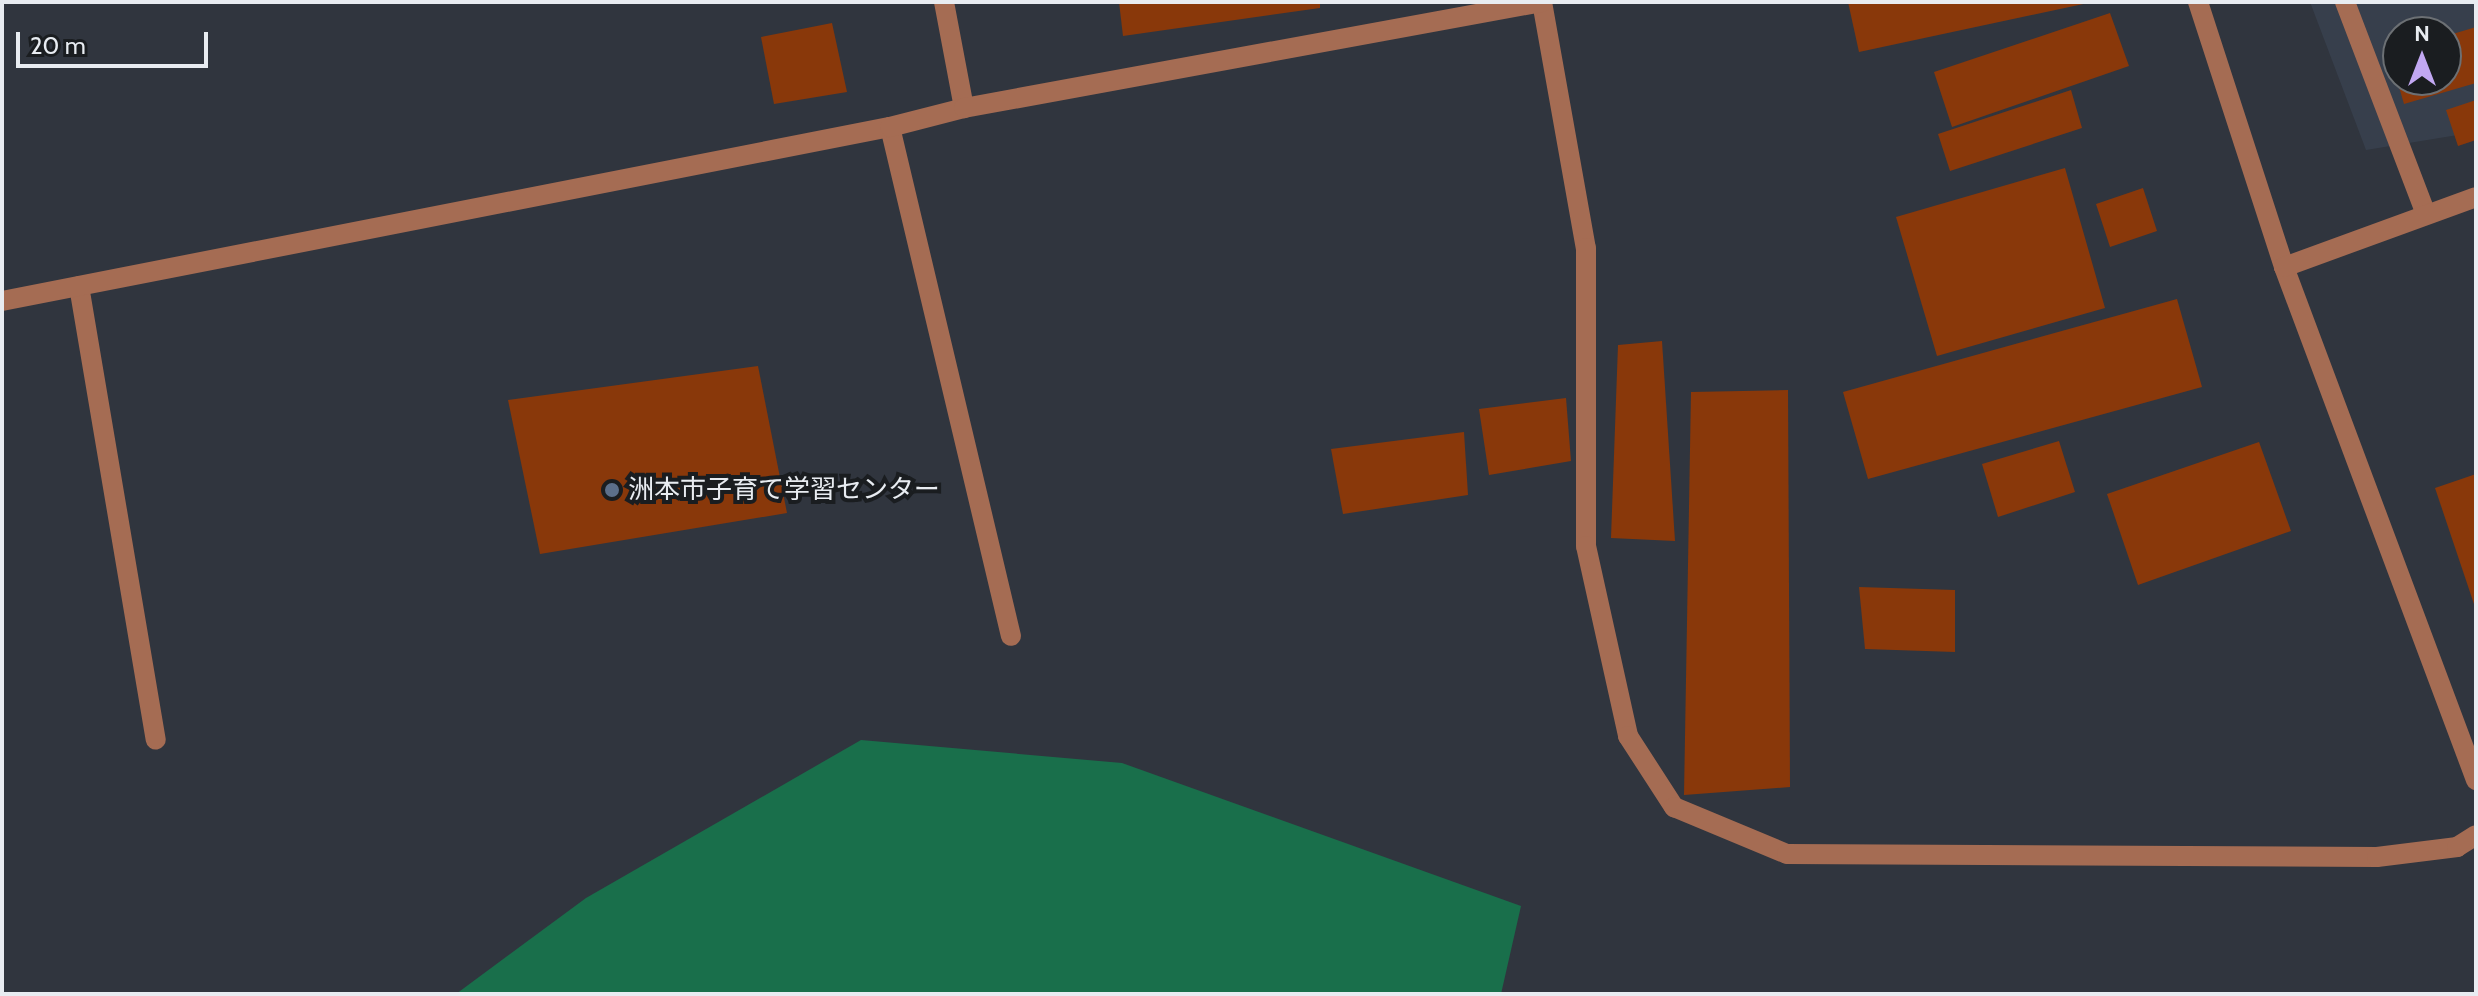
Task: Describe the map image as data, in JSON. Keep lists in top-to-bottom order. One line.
{"places":["洲本市子育て学習センター"],"scale_bar":"20 m","north":"top"}
